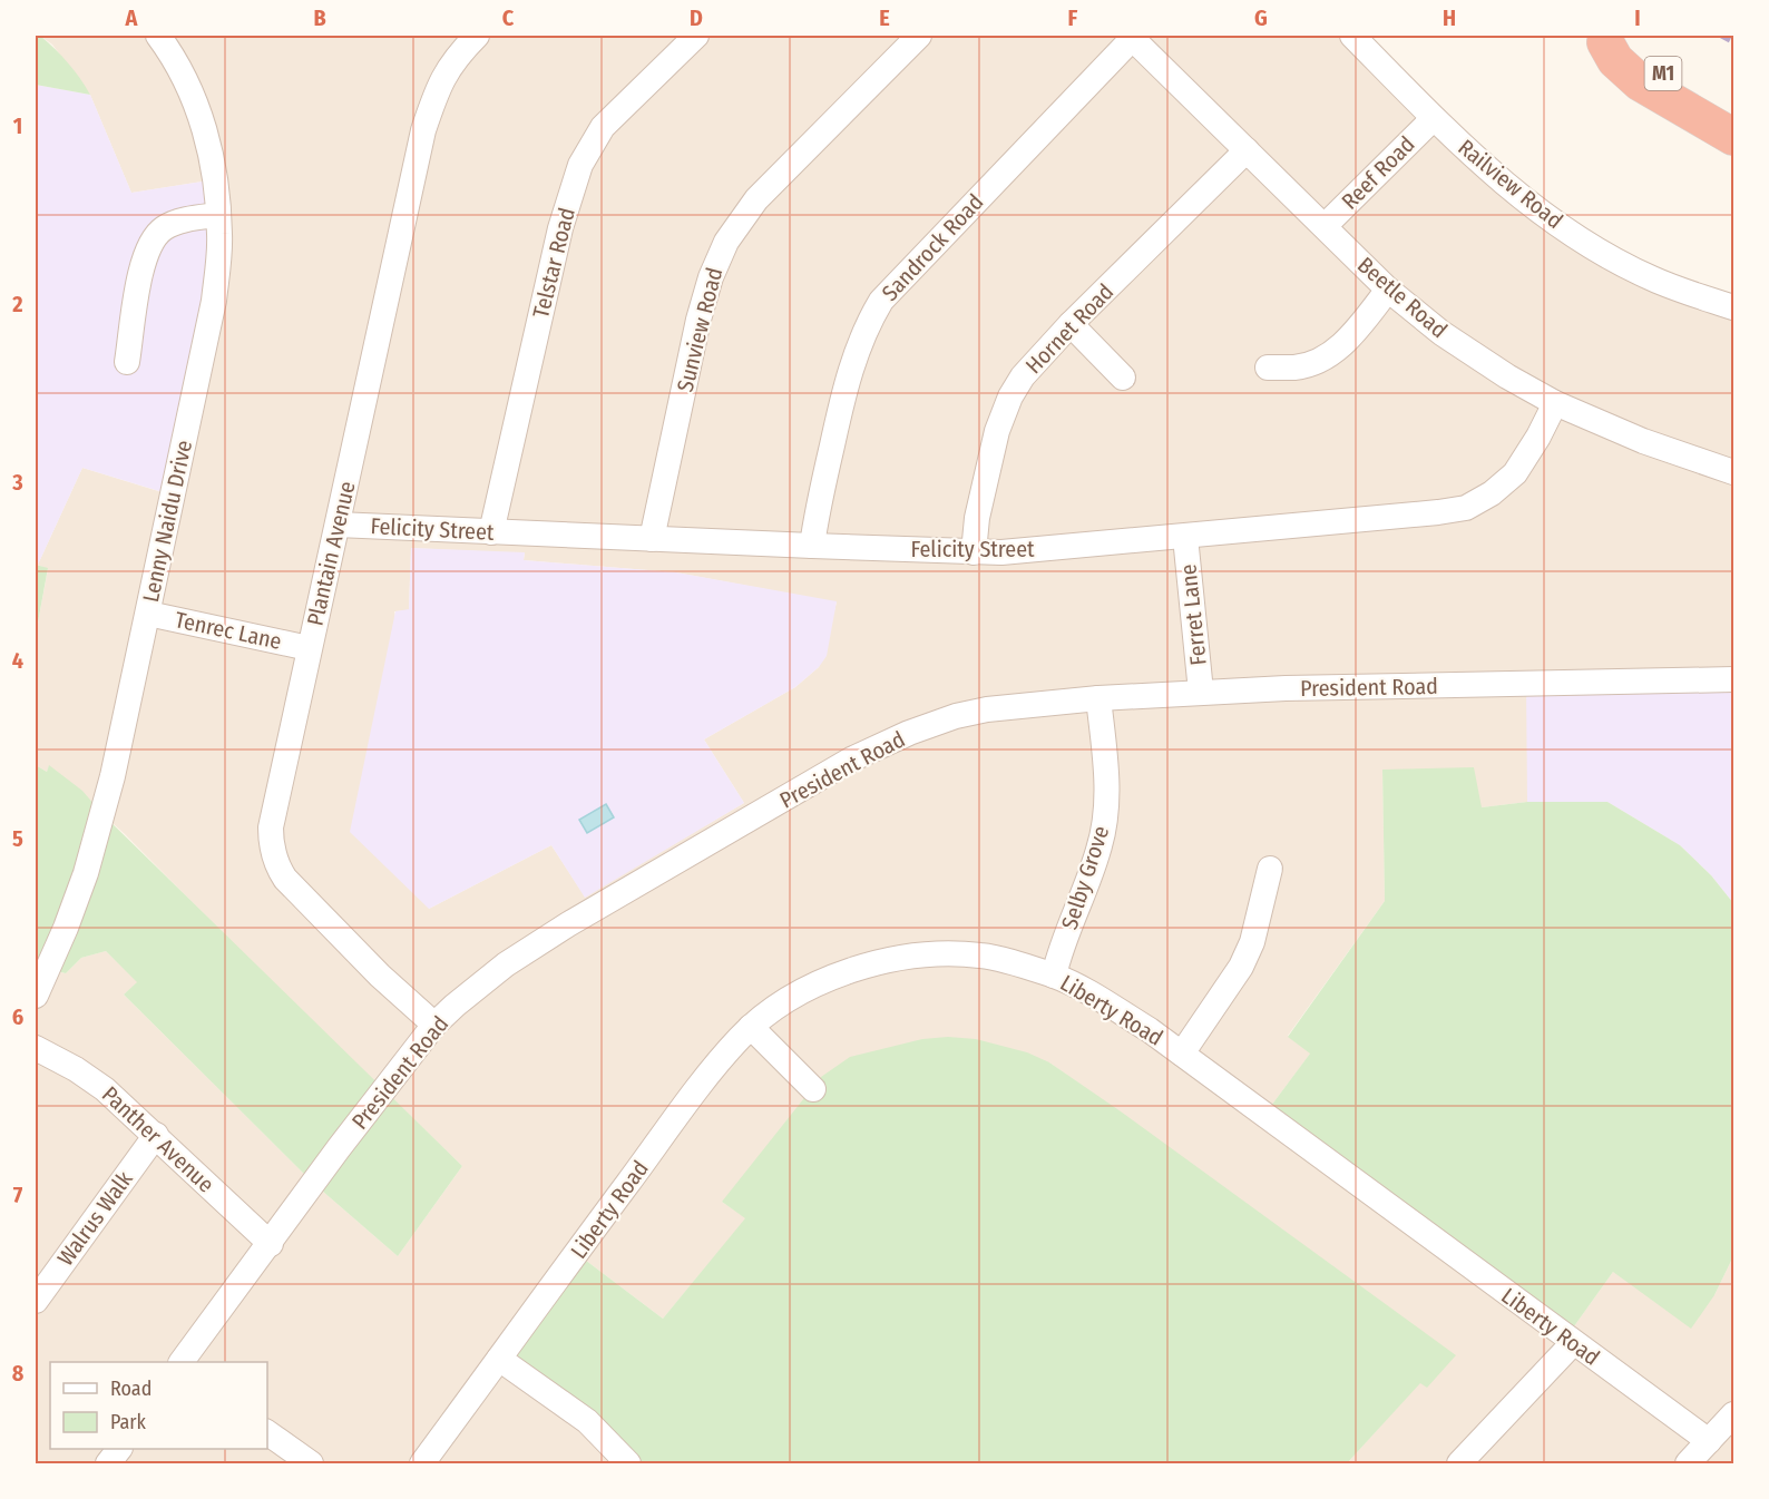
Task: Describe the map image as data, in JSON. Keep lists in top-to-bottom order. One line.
{"streets":{"highway":["M1"],"street":["Reef Road","Railview Road","Sandrock Road","Telstar Road","Beetle Road","Hornet Road","Sunview Road","Lenny Naidu Drive","Felicity Street","Plantain Avenue","Ferret Lane","Tenrec Lane","President Road","Selby Grove","Liberty Road","Panther Avenue","Walrus Walk"]},"crossings":[["Reef Road","Railview Road"],["Reef Road","Beetle Road"],["Sandrock Road","Beetle Road"],["Sandrock Road","Felicity Street"],["Telstar Road","Felicity Street"],["Beetle Road","Hornet Road"],["Beetle Road","Felicity Street"],["Hornet Road","Felicity Street"],["Sunview Road","Felicity Street"],["Lenny Naidu Drive","Tenrec Lane"],["Felicity Street","Plantain Avenue"],["Felicity Street","Ferret Lane"],["Plantain Avenue","Tenrec Lane"],["Plantain Avenue","President Road"],["Ferret Lane","President Road"],["President Road","Selby Grove"],["President Road","Panther Avenue"],["Selby Grove","Liberty Road"],["Panther Avenue","Walrus Walk"]],"legend":["Road","Park"],"grid":{"columns":["A","B","C","D","E","F","G","H","I"],"rows":["1","2","3","4","5","6","7","8"]}}
